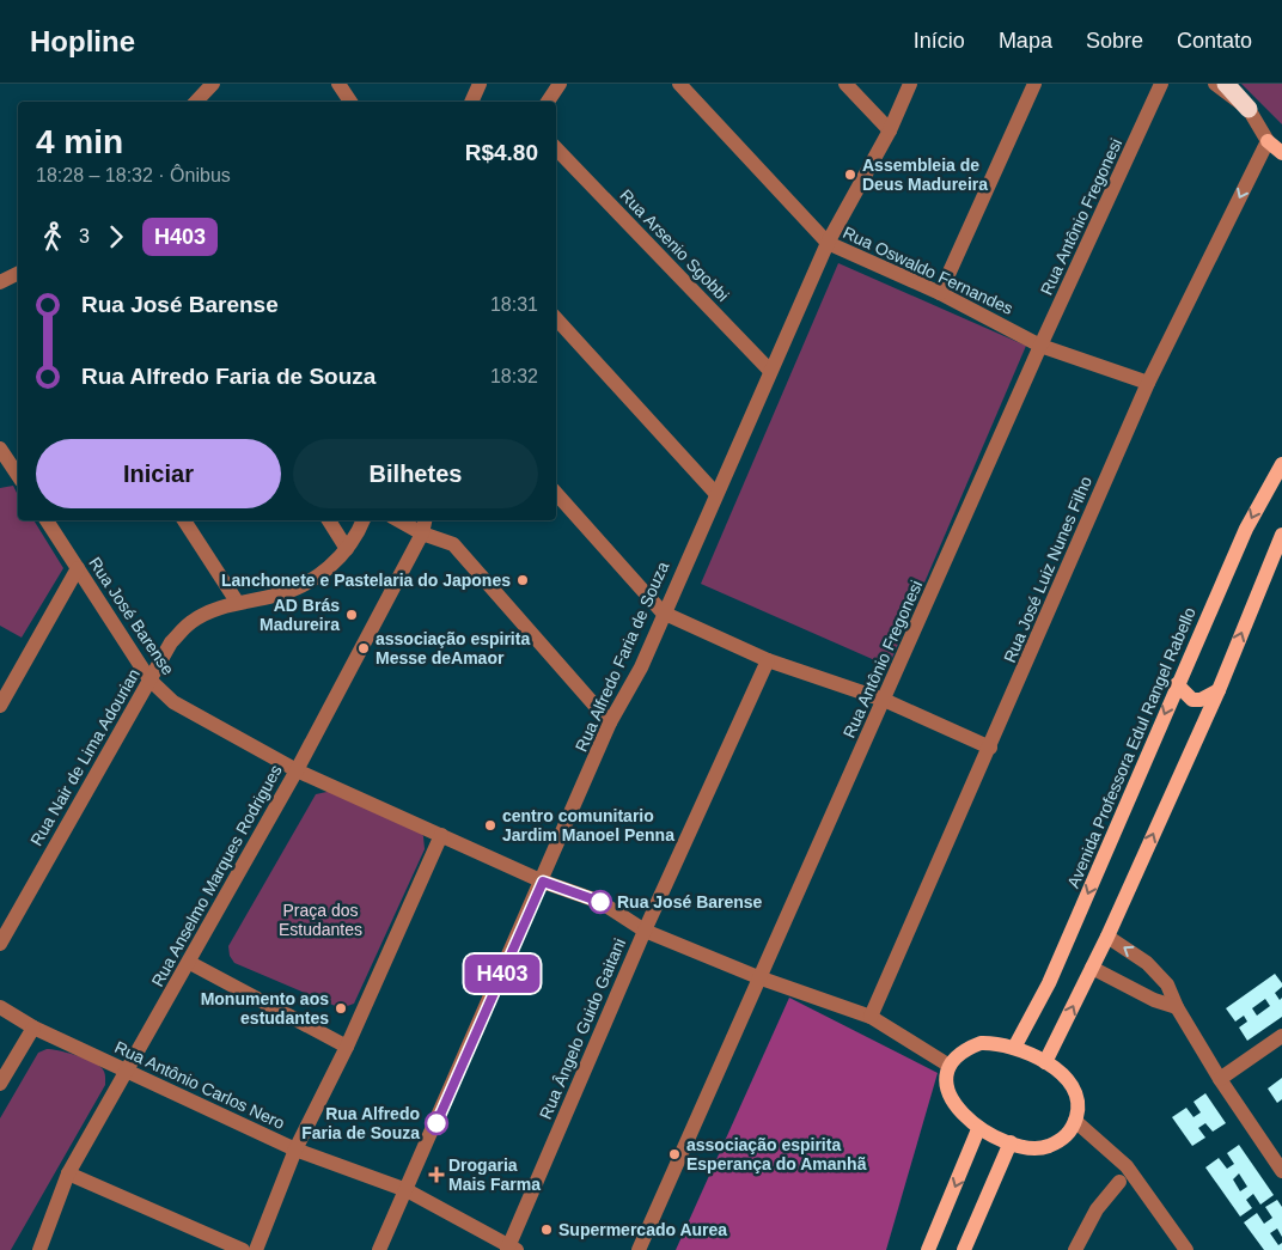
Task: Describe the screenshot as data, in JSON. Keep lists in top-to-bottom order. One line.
{"streets":{"main road":["Avenida Professora Edul Rangel Rabello"],"street":["Rua Antônio Fregonesi","Rua Arsenio Sgobbi","Rua Oswaldo Fernandes","Rua José Luiz Nunes Filho","Rua José Barense","Rua Alfredo Faria de Souza","Rua Nair de Lima Adourian","Rua Anselmo Marques Rodrigues","Rua Ângelo Guido Gaitani","Rua Antônio Carlos Nero"]},"crossings":[["Rua Antônio Fregonesi","Rua Oswaldo Fernandes"],["Rua Antônio Fregonesi","Rua José Barense"],["Rua Arsenio Sgobbi","Rua Alfredo Faria de Souza"],["Rua Oswaldo Fernandes","Rua José Luiz Nunes Filho"],["Rua Oswaldo Fernandes","Rua Alfredo Faria de Souza"],["Rua José Luiz Nunes Filho","Rua José Barense"],["Rua José Barense","Rua Alfredo Faria de Souza"],["Rua José Barense","Avenida Professora Edul Rangel Rabello"],["Rua José Barense","Rua Nair de Lima Adourian"],["Rua José Barense","Rua Anselmo Marques Rodrigues"],["Rua José Barense","Rua Ângelo Guido Gaitani"],["Rua Alfredo Faria de Souza","Rua Antônio Carlos Nero"],["Rua Anselmo Marques Rodrigues","Rua Antônio Carlos Nero"],["Rua Ângelo Guido Gaitani","Rua Antônio Carlos Nero"]],"parks":["Praça dos Estudantes"],"places":{"other":["Assembleia de Deus Madureira","Lanchonete e Pastelaria do Japones","AD Brás Madureira","associação espirita Messe deAmaor","centro comunitario Jardim Manoel Penna","Rua José Barense","Monumento aos estudantes","Rua Alfredo Faria de Souza","associação espirita Esperança do Amanhã","Supermercado Aurea"],"health":["Drogaria Mais Farma"]},"lines":["bus line H403"],"page":{"header":"Hopline","nav":["Início","Mapa","Sobre","Contato"],"on_map":"H403","heading":["4 min","18:28 – 18:32 · Ônibus","R$4.80"],"legs":["3","H403"],"list":[{"name":"Rua José Barense","value":"18:31"},{"name":"Rua Alfredo Faria de Souza","value":"18:32"}],"buttons":["Iniciar","Bilhetes"]}}
